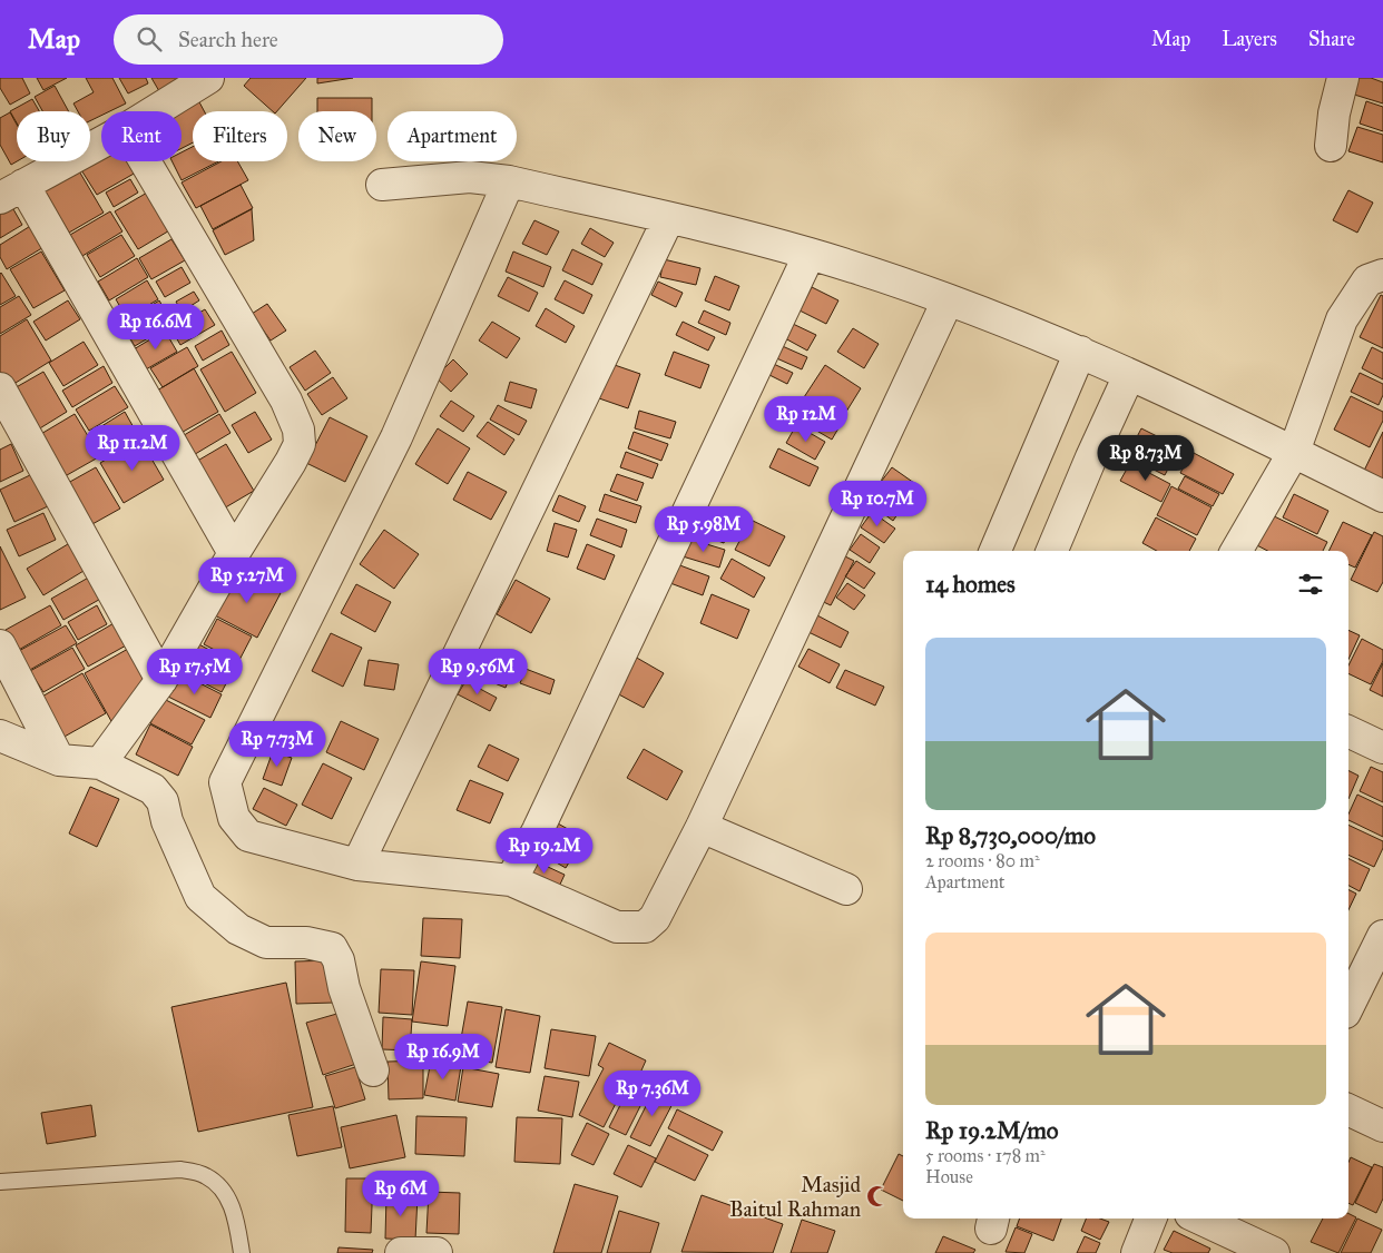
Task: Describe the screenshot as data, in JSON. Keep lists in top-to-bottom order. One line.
{"places":{"mosque":["Masjid Baitul Rahman"]},"page":{"header":"Map","search":"Search here","nav":["Map","Layers","Share"],"chip":["Buy","Rent","Filters","New","Apartment"],"price":["Rp 16.6M","Rp 12M","Rp 11.2M","Rp 8.73M","Rp 10.7M","Rp 5.98M","Rp 5.27M","Rp 17.5M","Rp 9.56M","Rp 7.73M","Rp 19.2M","Rp 16.9M","Rp 7.36M","Rp 6M"],"heading":"14 homes","list":[{"name":"Rp 8,730,000/mo","note":"2 rooms · 80 m² · Apartment"},{"name":"Rp 19.2M/mo","note":"5 rooms · 178 m² · House"}]}}
